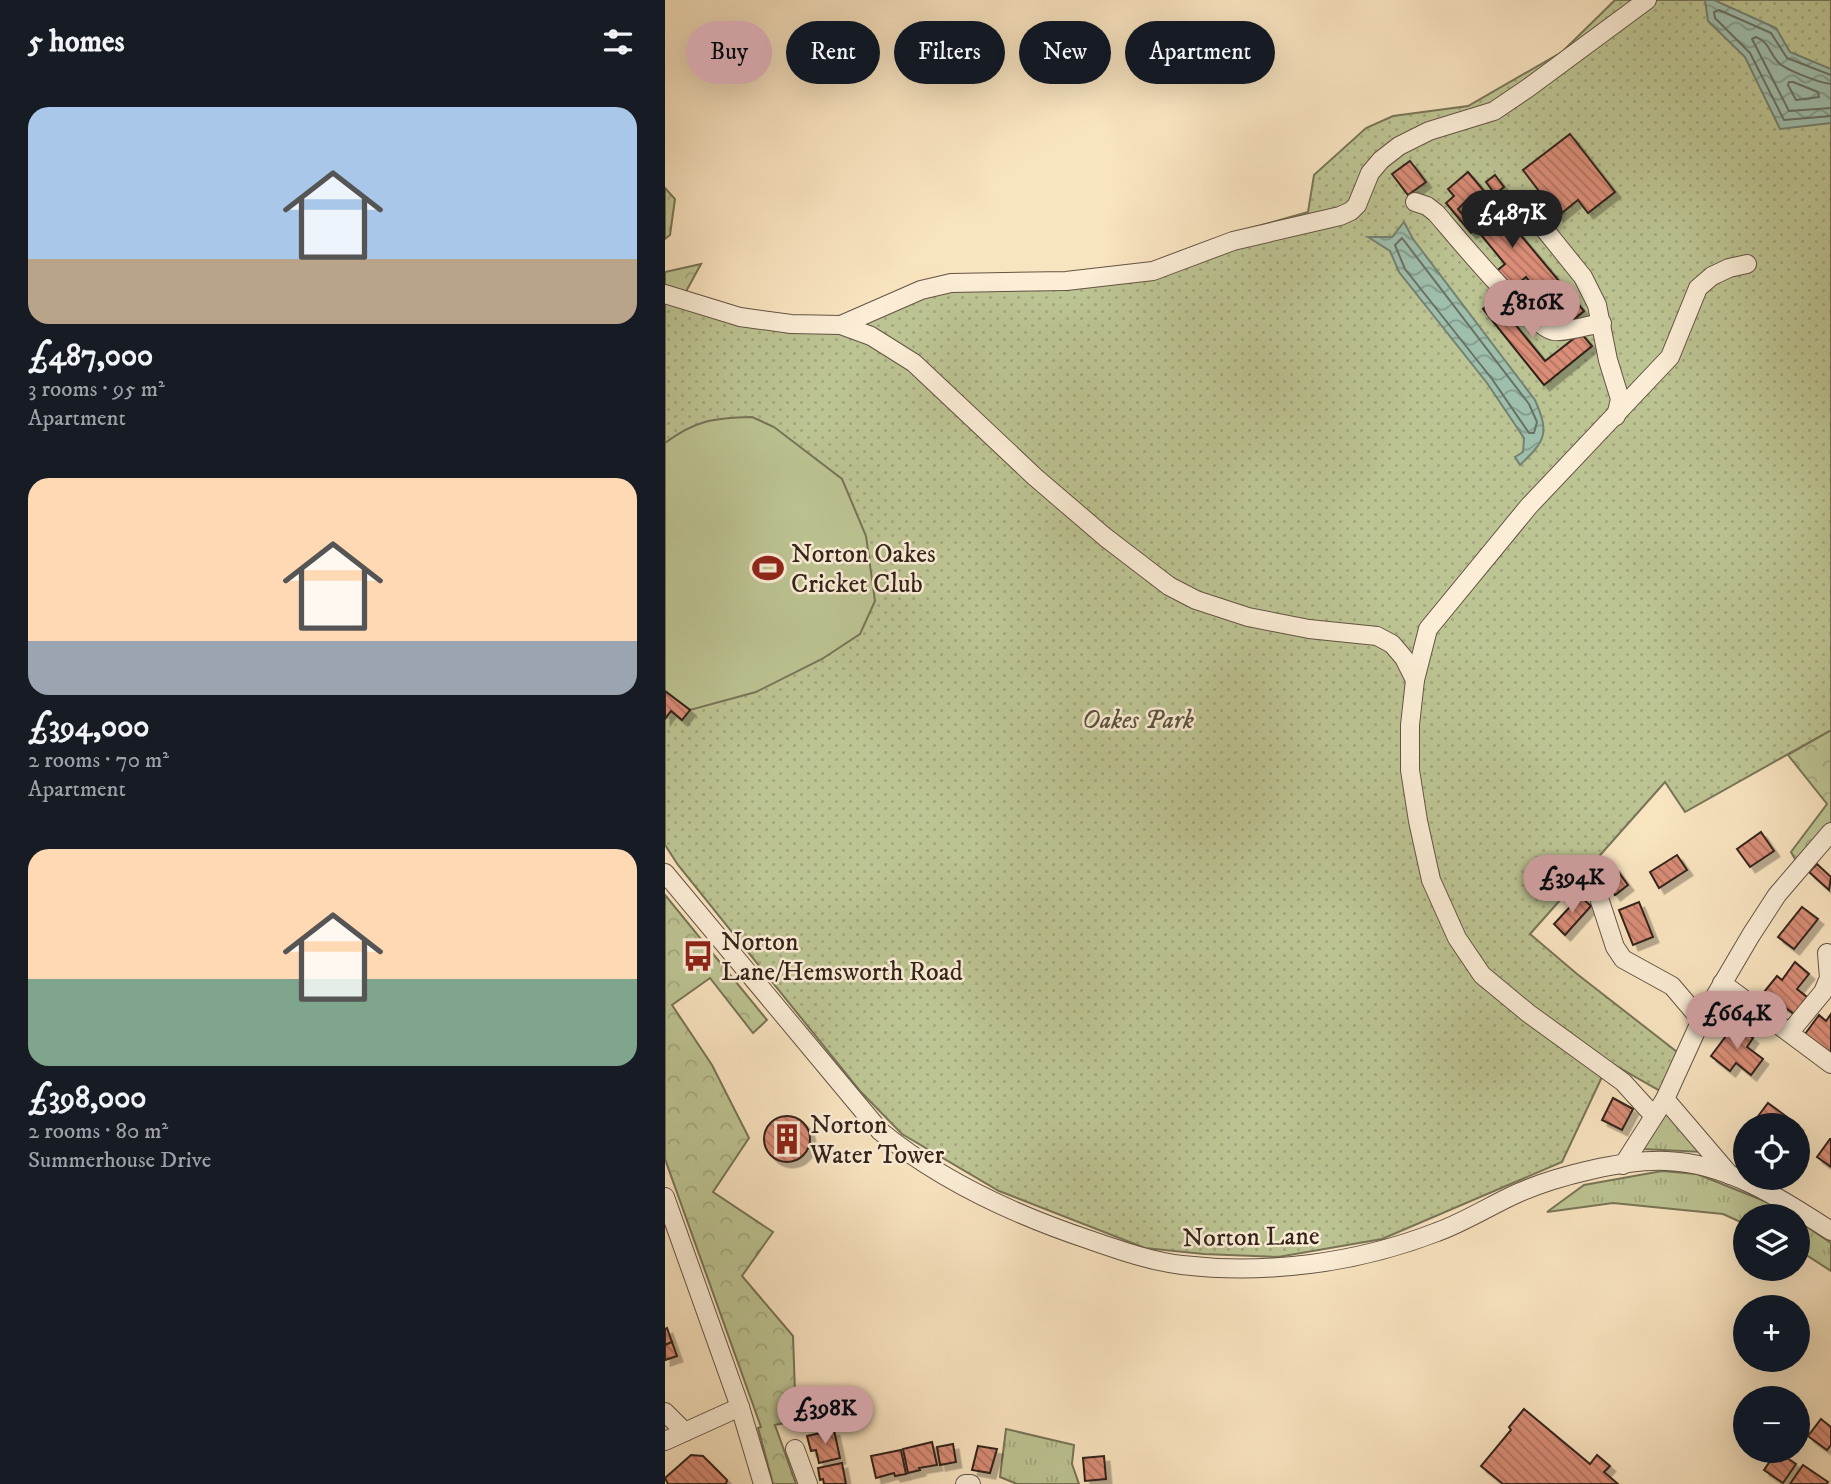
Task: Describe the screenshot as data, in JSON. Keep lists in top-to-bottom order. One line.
{"streets":{"street":["Norton Lane"]},"parks":["Oakes Park"],"places":{"sports":["Norton Oakes Cricket Club"],"bus stop":["Norton Lane/Hemsworth Road"],"building":["Norton Water Tower"]},"page":{"heading":"5 homes","chip":["Buy","Rent","Filters","New","Apartment"],"list":[{"name":"£487,000","note":"3 rooms · 95 m² · Apartment"},{"name":"£394,000","note":"2 rooms · 70 m² · Apartment"},{"name":"£398,000","note":"2 rooms · 80 m² · Summerhouse Drive"}],"price":["£487K","£816K","£394K","£664K","£398K"],"map_buttons":["+","−"]}}
